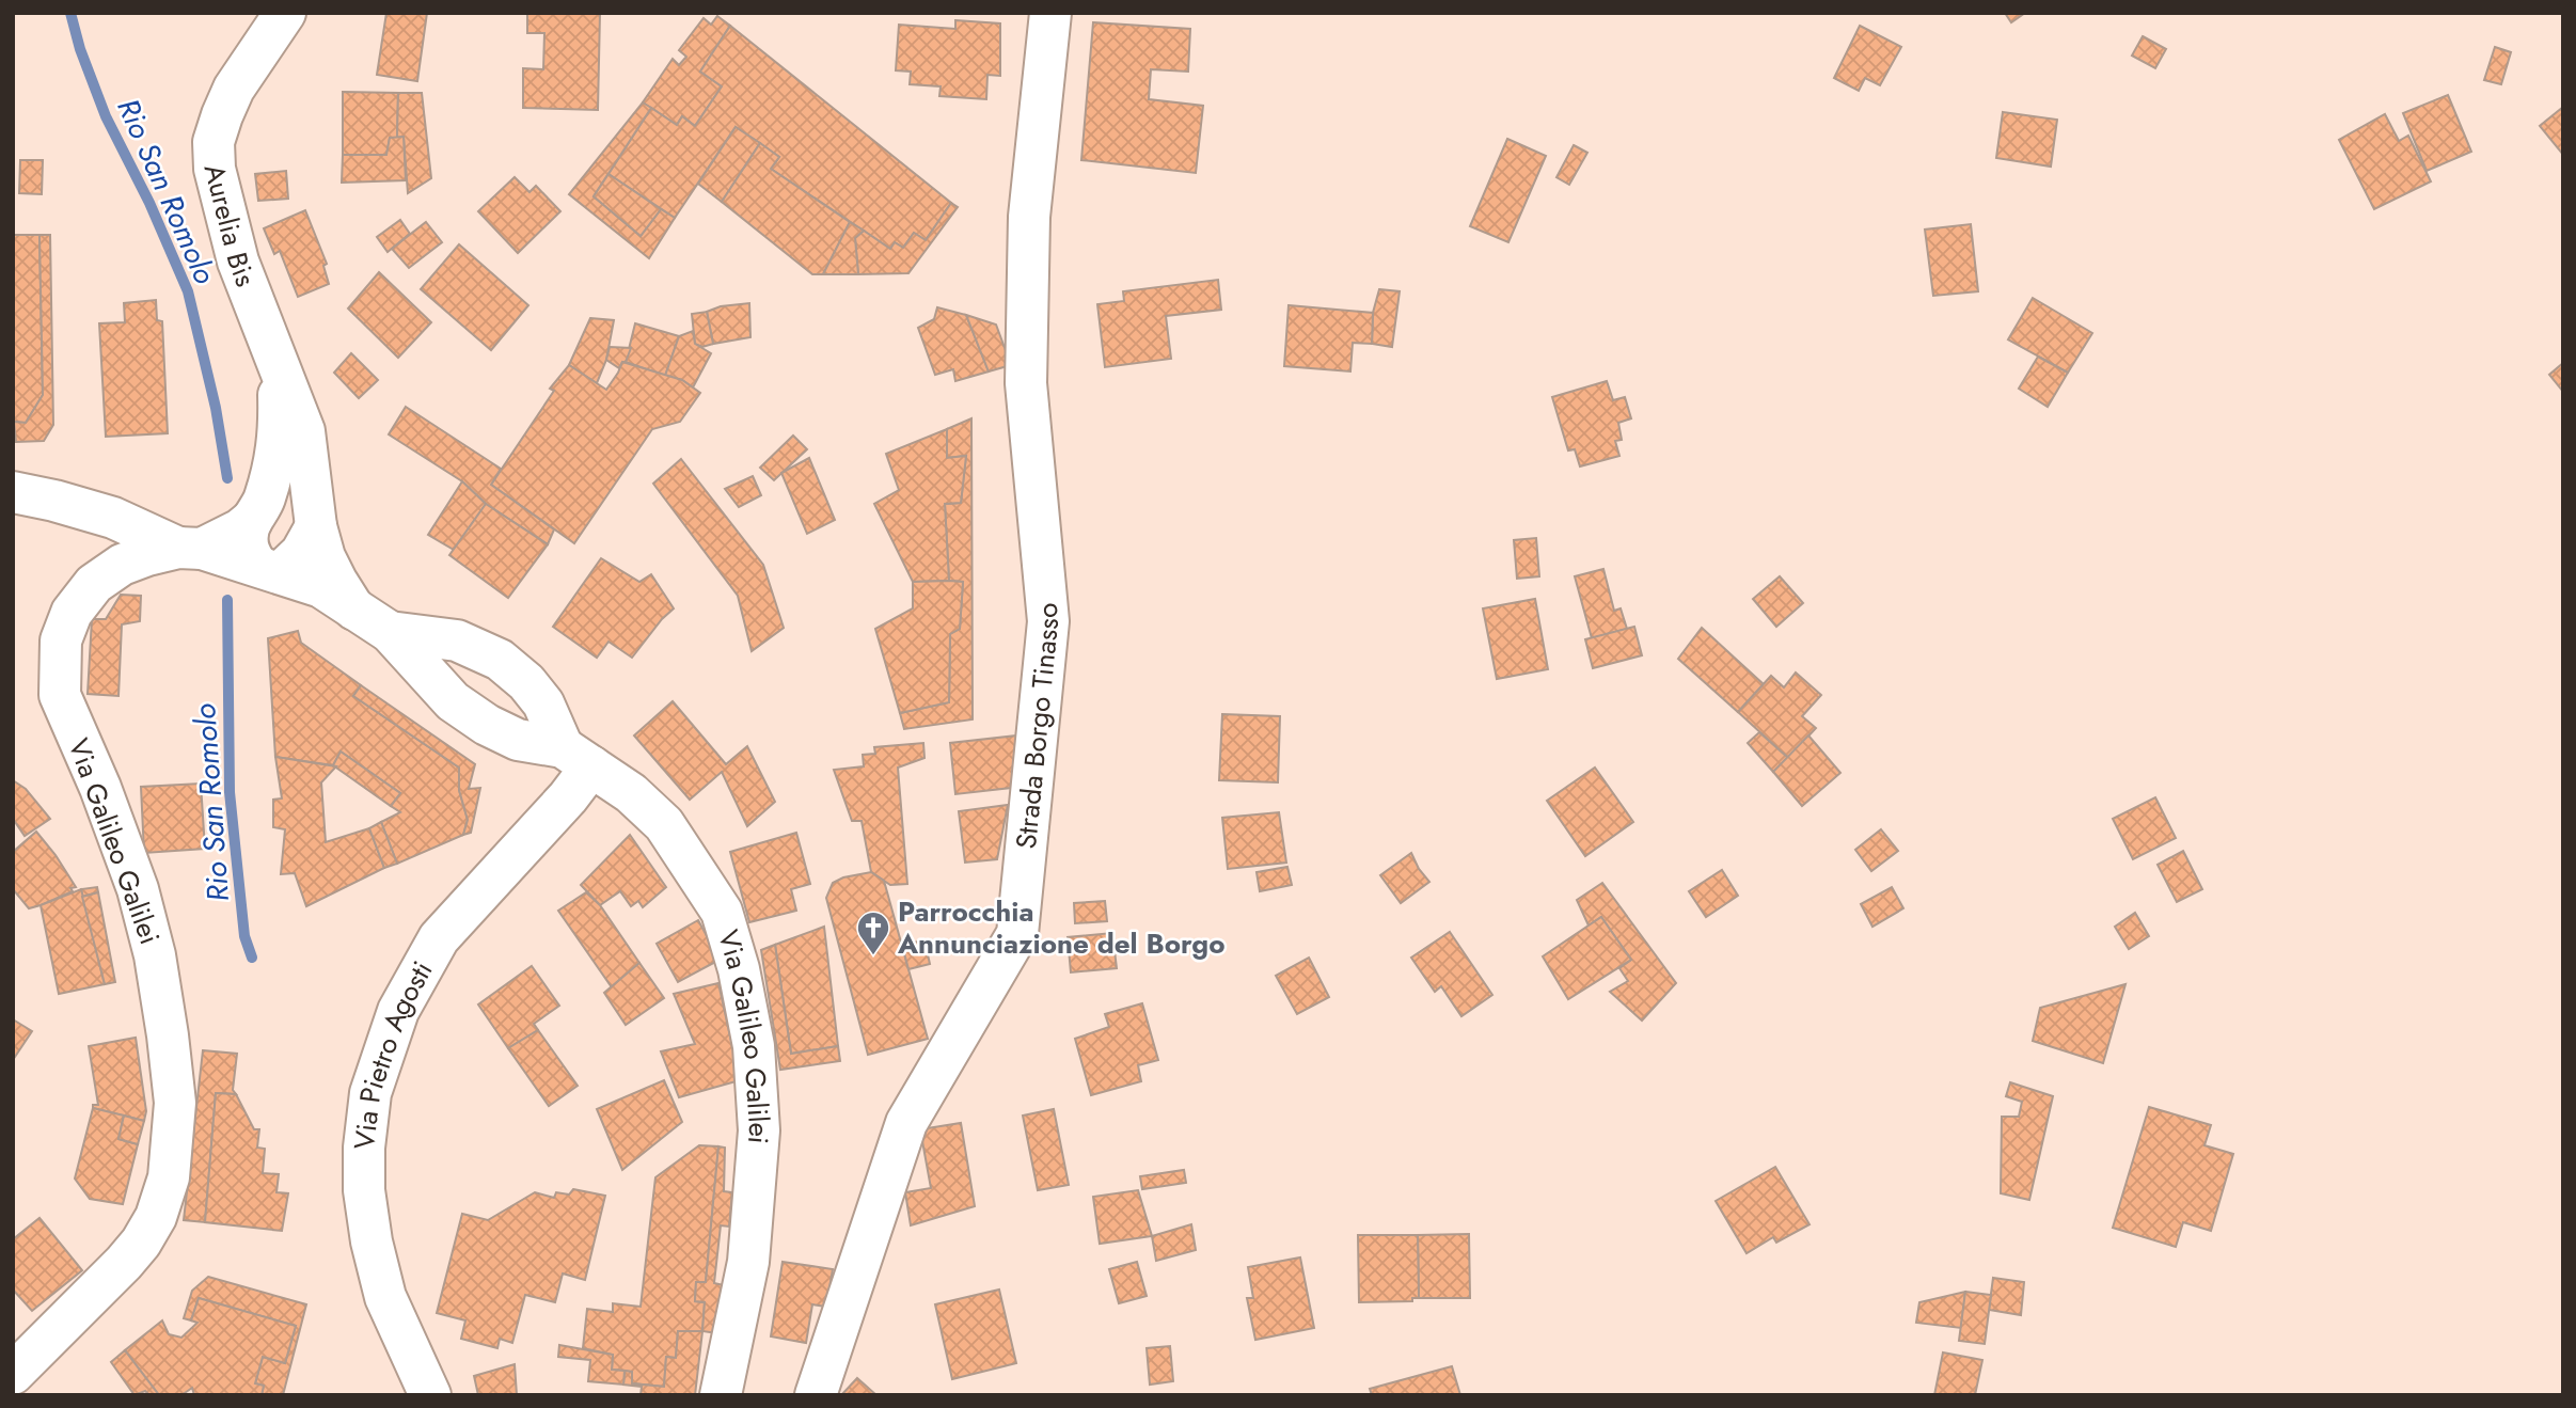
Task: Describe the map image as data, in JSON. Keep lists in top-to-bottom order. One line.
{"streets":{"main road":["Aurelia Bis","Strada Borgo Tinasso","Via Galileo Galilei","Via Pietro Agosti"]},"crossings":[["Aurelia Bis","Via Galileo Galilei"],["Via Galileo Galilei","Via Pietro Agosti"]],"water":["Rio San Romolo"],"places":{"church":["Parrocchia Annunciazione del Borgo"]}}
